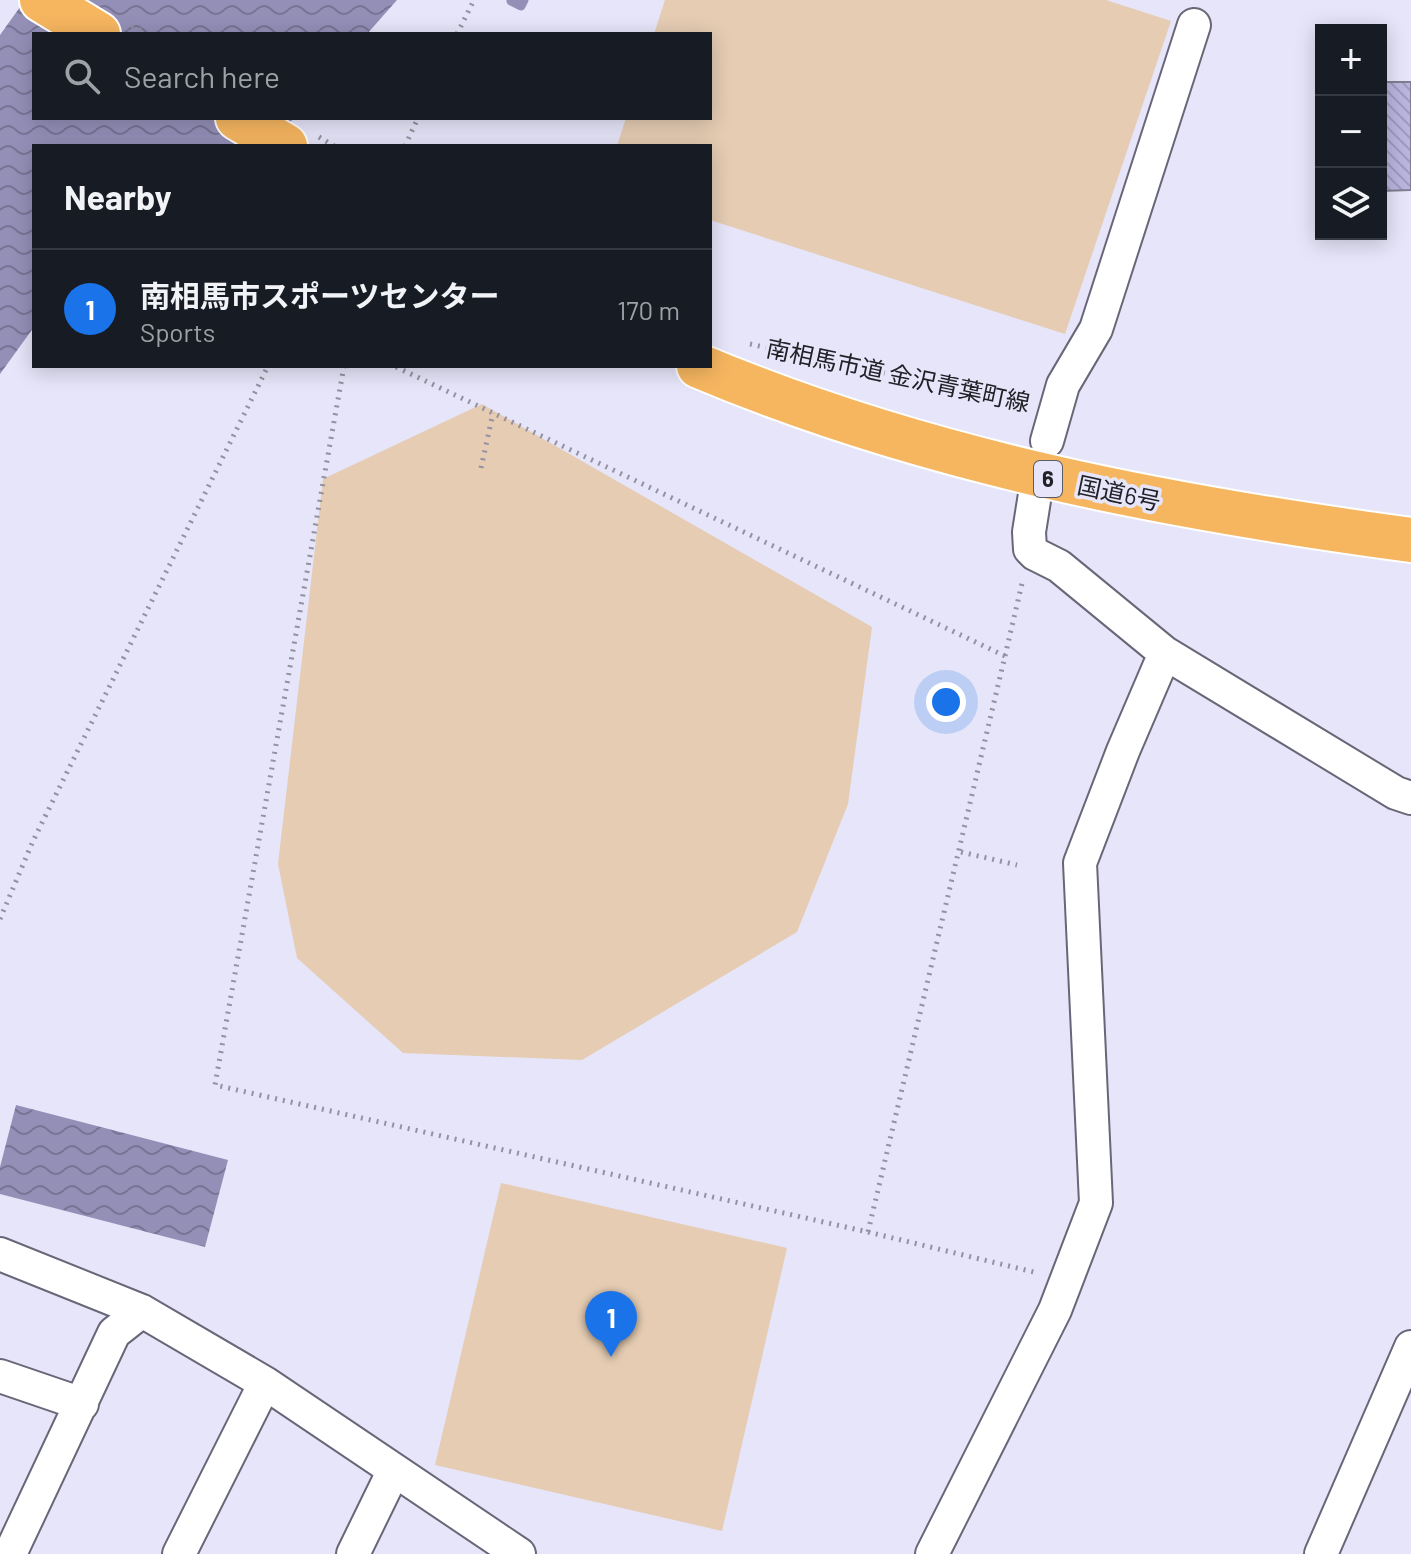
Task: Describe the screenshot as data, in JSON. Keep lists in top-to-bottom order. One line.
{"streets":{"highway":["6","国道6号"],"path":["南相馬市道 金沢青葉町線"]},"page":{"map_buttons":["+","−"],"search":"Search here","heading":"Nearby","list":[{"mark":"1","name":"南相馬市スポーツセンター","note":"Sports","value":"170 m"}],"pins":"1"}}
